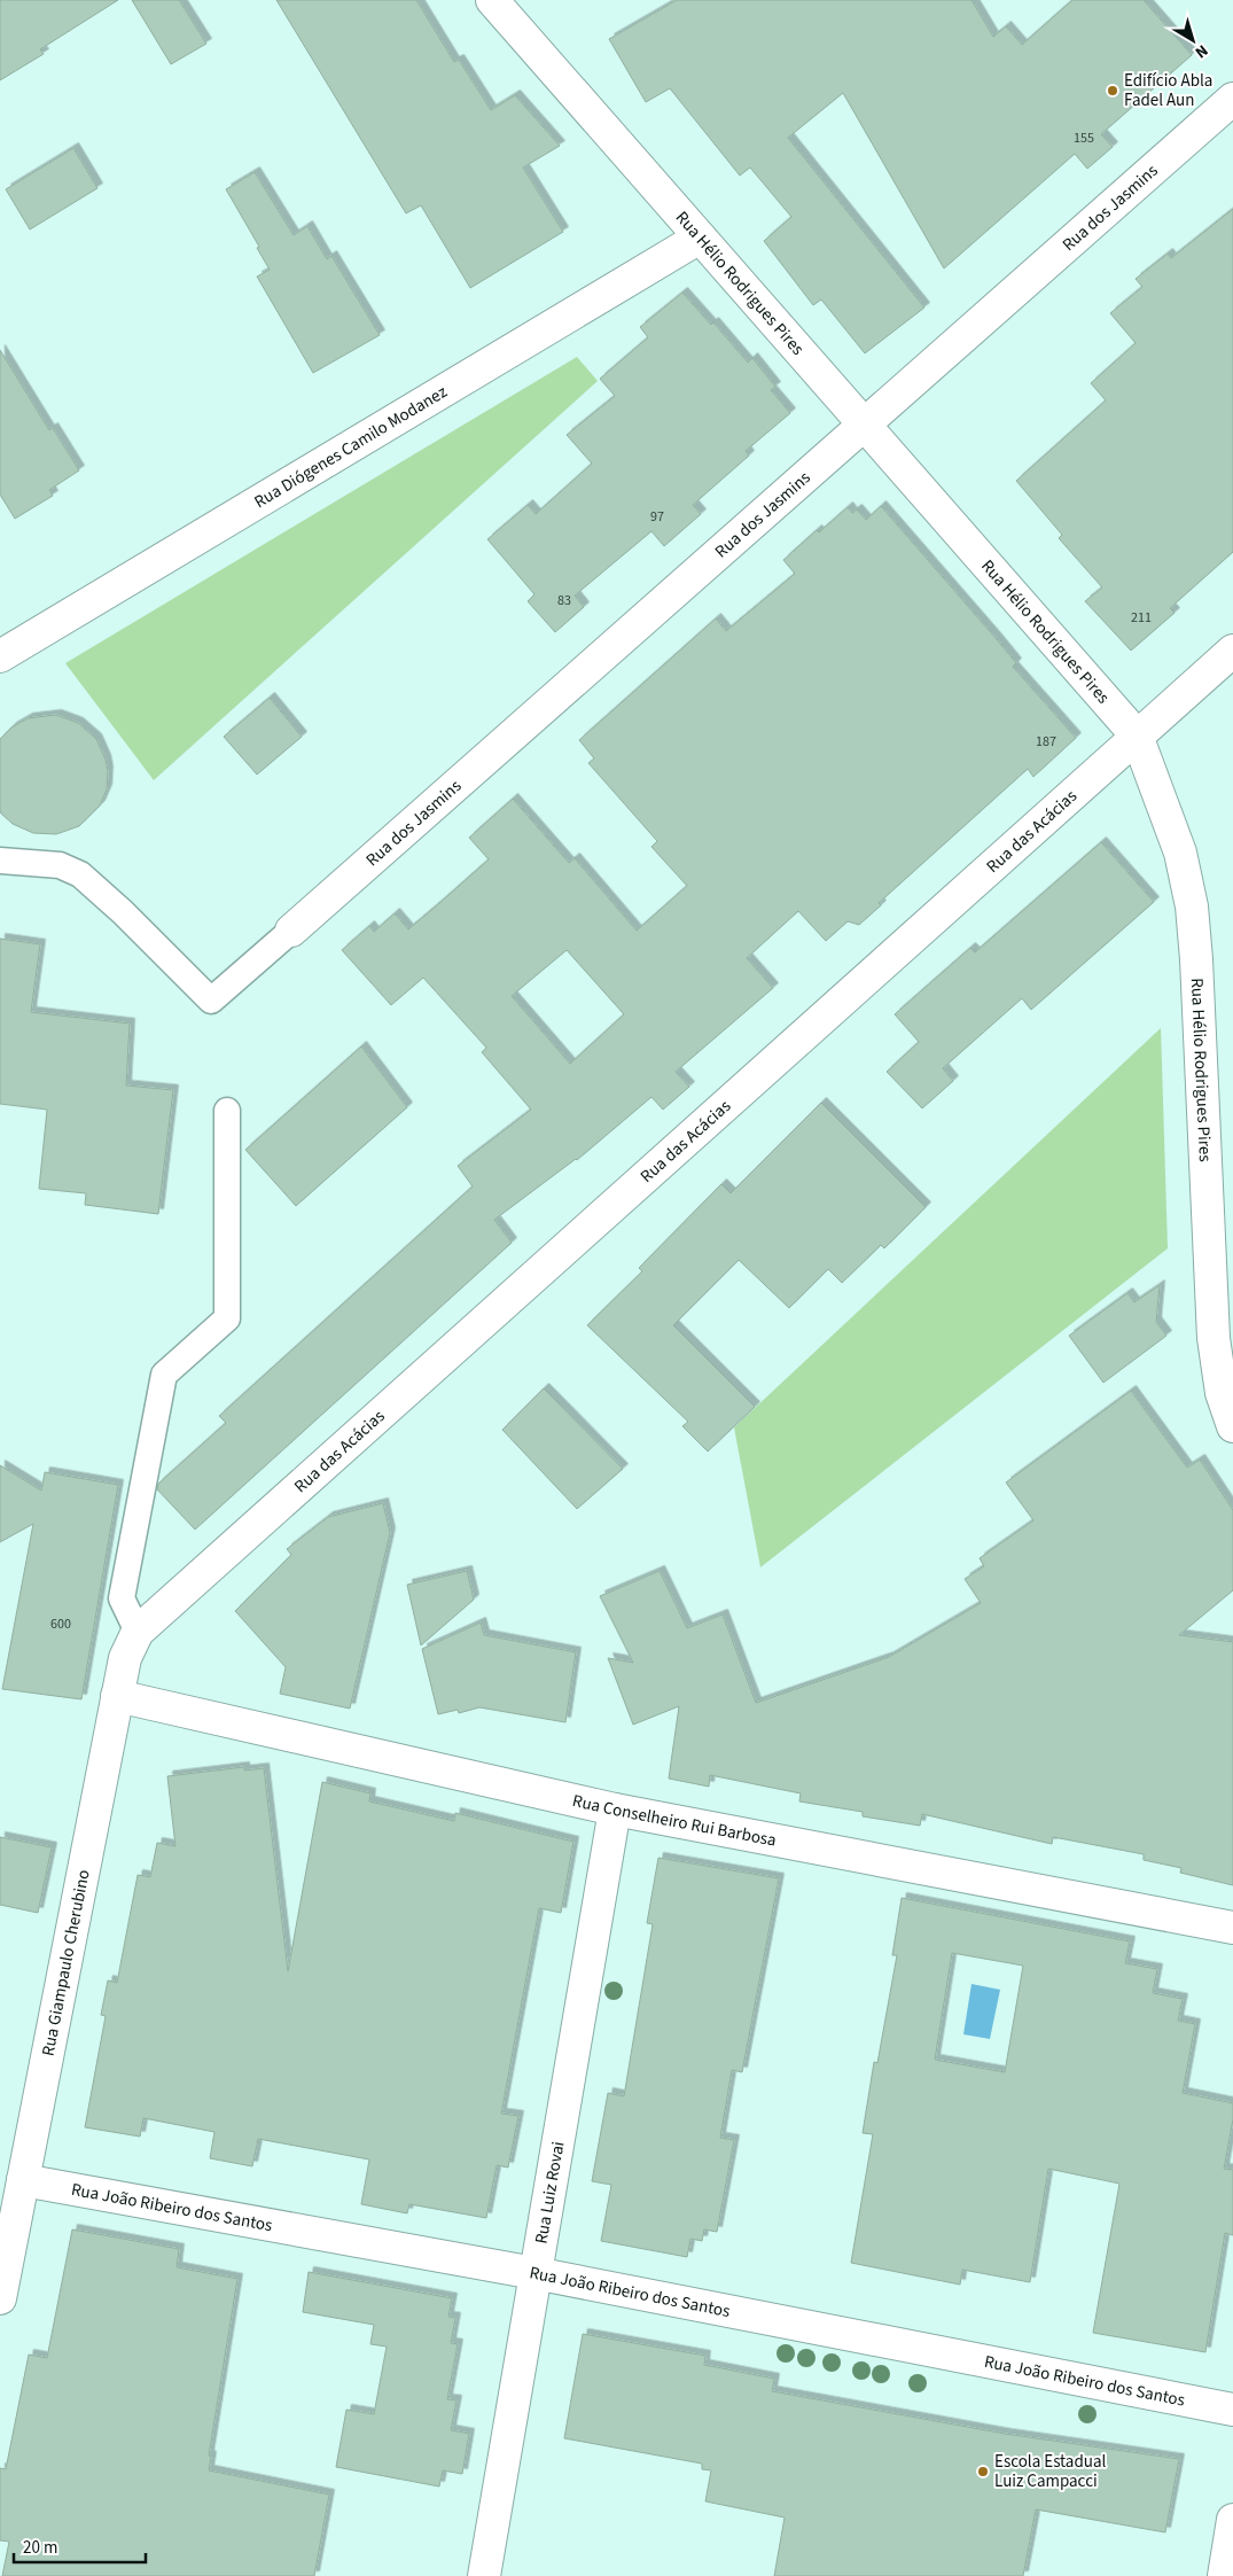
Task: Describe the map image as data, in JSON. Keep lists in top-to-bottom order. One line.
{"streets":{"street":["Rua dos Jasmins","Rua Hélio Rodrigues Pires","Rua Diógenes Camilo Modanez","Rua das Acácias","Rua Conselheiro Rui Barbosa","Rua Giampaulo Cherubino","Rua Luiz Rovai","Rua João Ribeiro dos Santos"]},"crossings":[["Rua dos Jasmins","Rua Hélio Rodrigues Pires"],["Rua Hélio Rodrigues Pires","Rua Diógenes Camilo Modanez"],["Rua Hélio Rodrigues Pires","Rua das Acácias"],["Rua das Acácias","Rua Giampaulo Cherubino"],["Rua Conselheiro Rui Barbosa","Rua Giampaulo Cherubino"],["Rua Conselheiro Rui Barbosa","Rua Luiz Rovai"],["Rua Giampaulo Cherubino","Rua João Ribeiro dos Santos"],["Rua Luiz Rovai","Rua João Ribeiro dos Santos"]],"places":["Edifício Abla Fadel Aun","Escola Estadual Luiz Campacci"],"house_numbers":["155","97","83","211","187","600"],"scale_bar":"20 m","north":"bottom right"}
